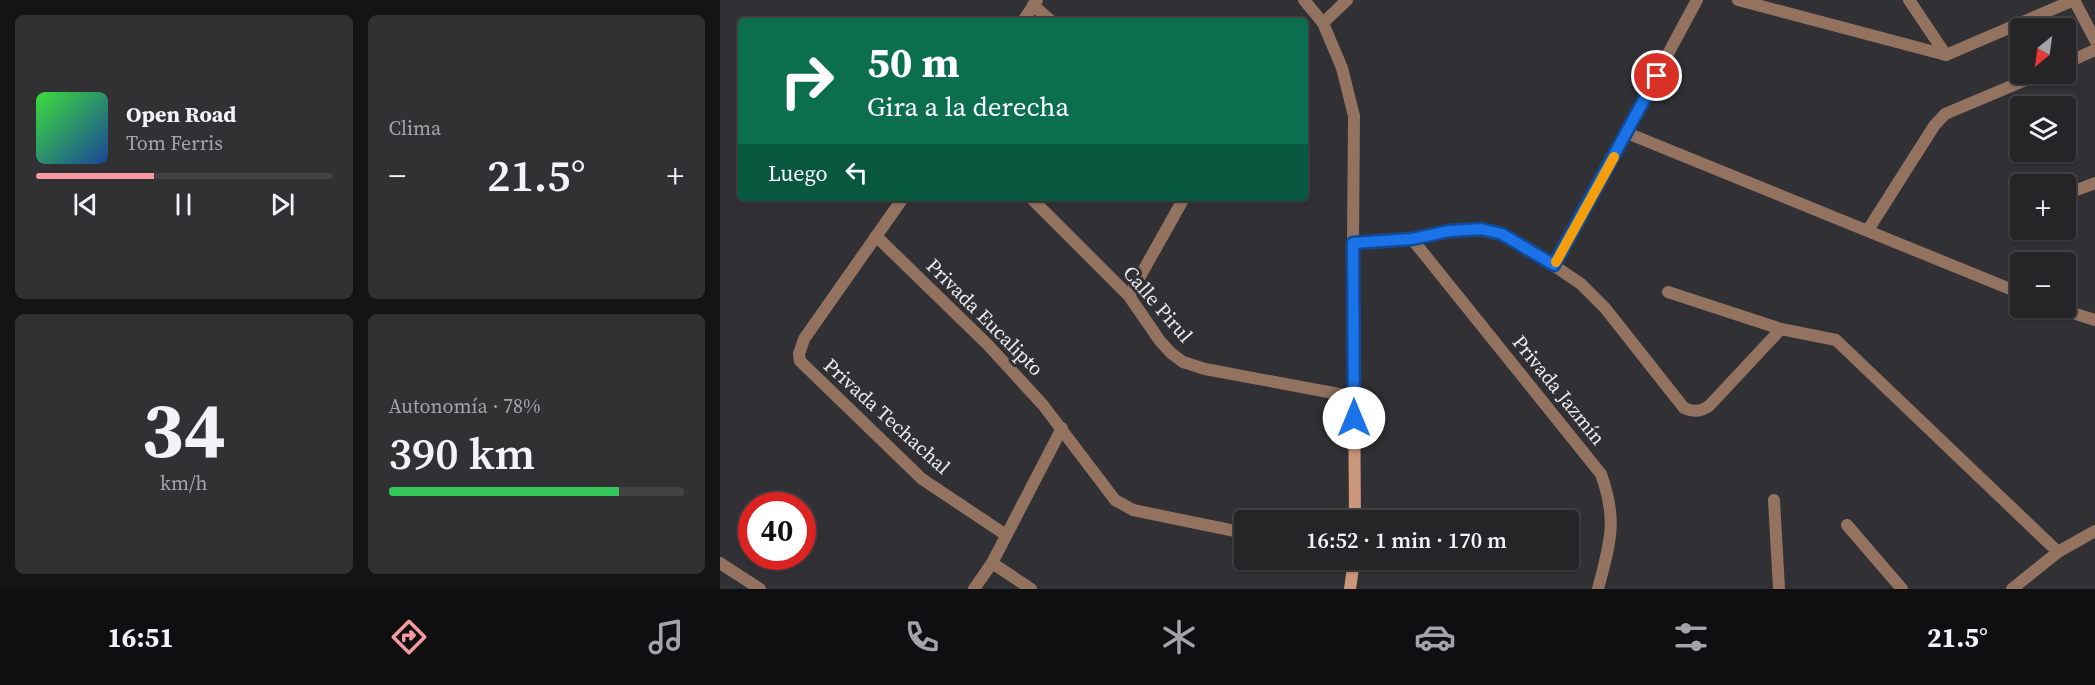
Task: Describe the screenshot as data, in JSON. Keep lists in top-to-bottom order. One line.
{"streets":{"street":["Calle Pirul","Privada Eucalipto","Privada Jazmín","Privada Techachal"]},"crossings":[["Privada Eucalipto","Privada Techachal"]],"north":"bottom left","page":{"tile":["Clima",["34","km/h"],["Autonomía · 78%","390 km"]],"map_buttons":["+","−"],"turn":["50 m","Gira a la derecha"],"song":["Open Road","Tom Ferris"],"then":"Luego","heat":["−","21.5°","+"],"limit":"40","trip":"16:52 · 1 min · 170 m","tabs":["16:51","21.5°"]}}
